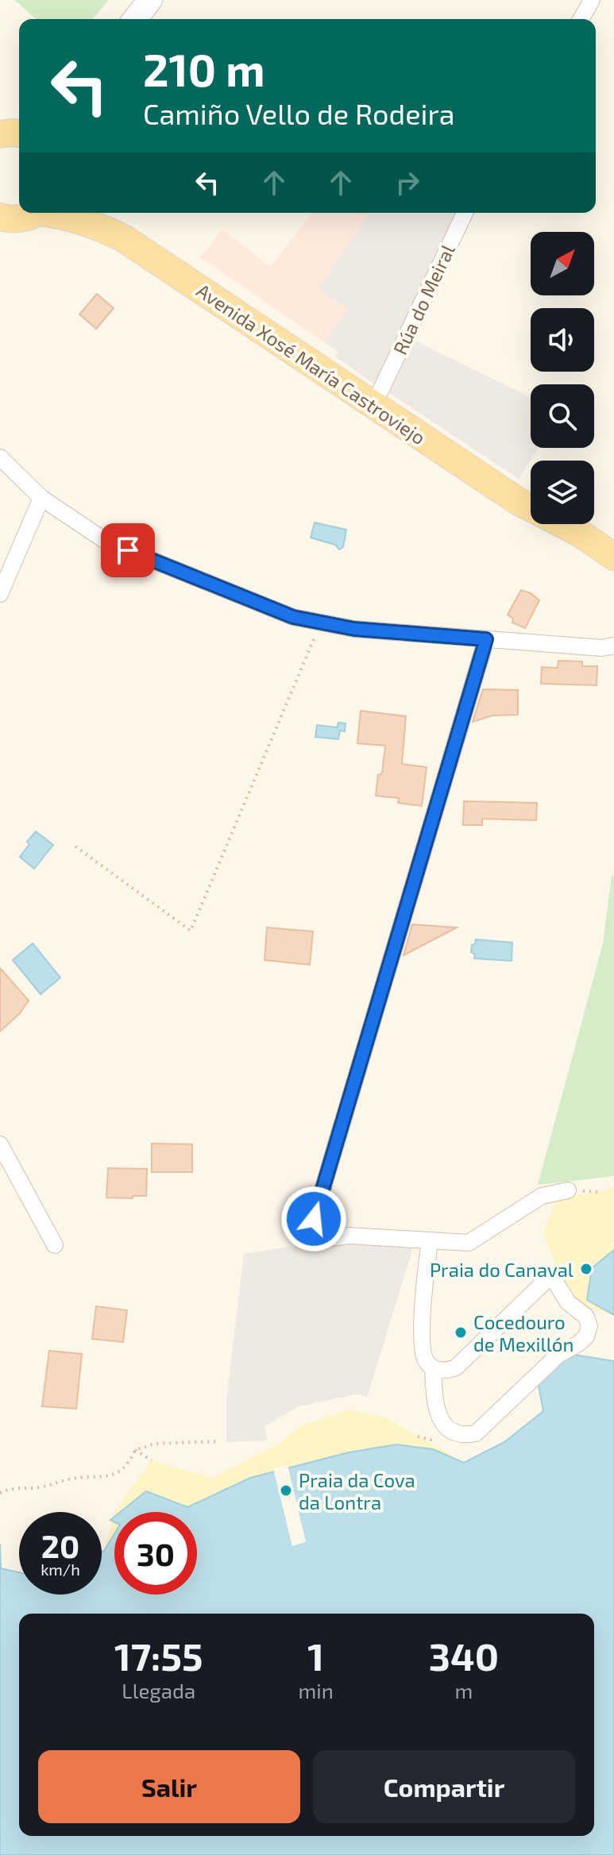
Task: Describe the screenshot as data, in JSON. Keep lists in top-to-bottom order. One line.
{"streets":{"main road":["Avenida Xosé María Castroviejo"],"street":["Rúa do Meiral"]},"crossings":[["Rúa do Meiral","Avenida Xosé María Castroviejo"]],"places":["Praia do Canaval","Cocedouro de Mexillón","Praia da Cova da Lontra"],"north":"top right","page":{"turn":["210 m","Camiño Vello de Rodeira"],"speed":"20 km/h","limit":"30","eta":["17:55","Llegada","1","min","340","m"],"buttons":["Salir","Compartir"]}}
